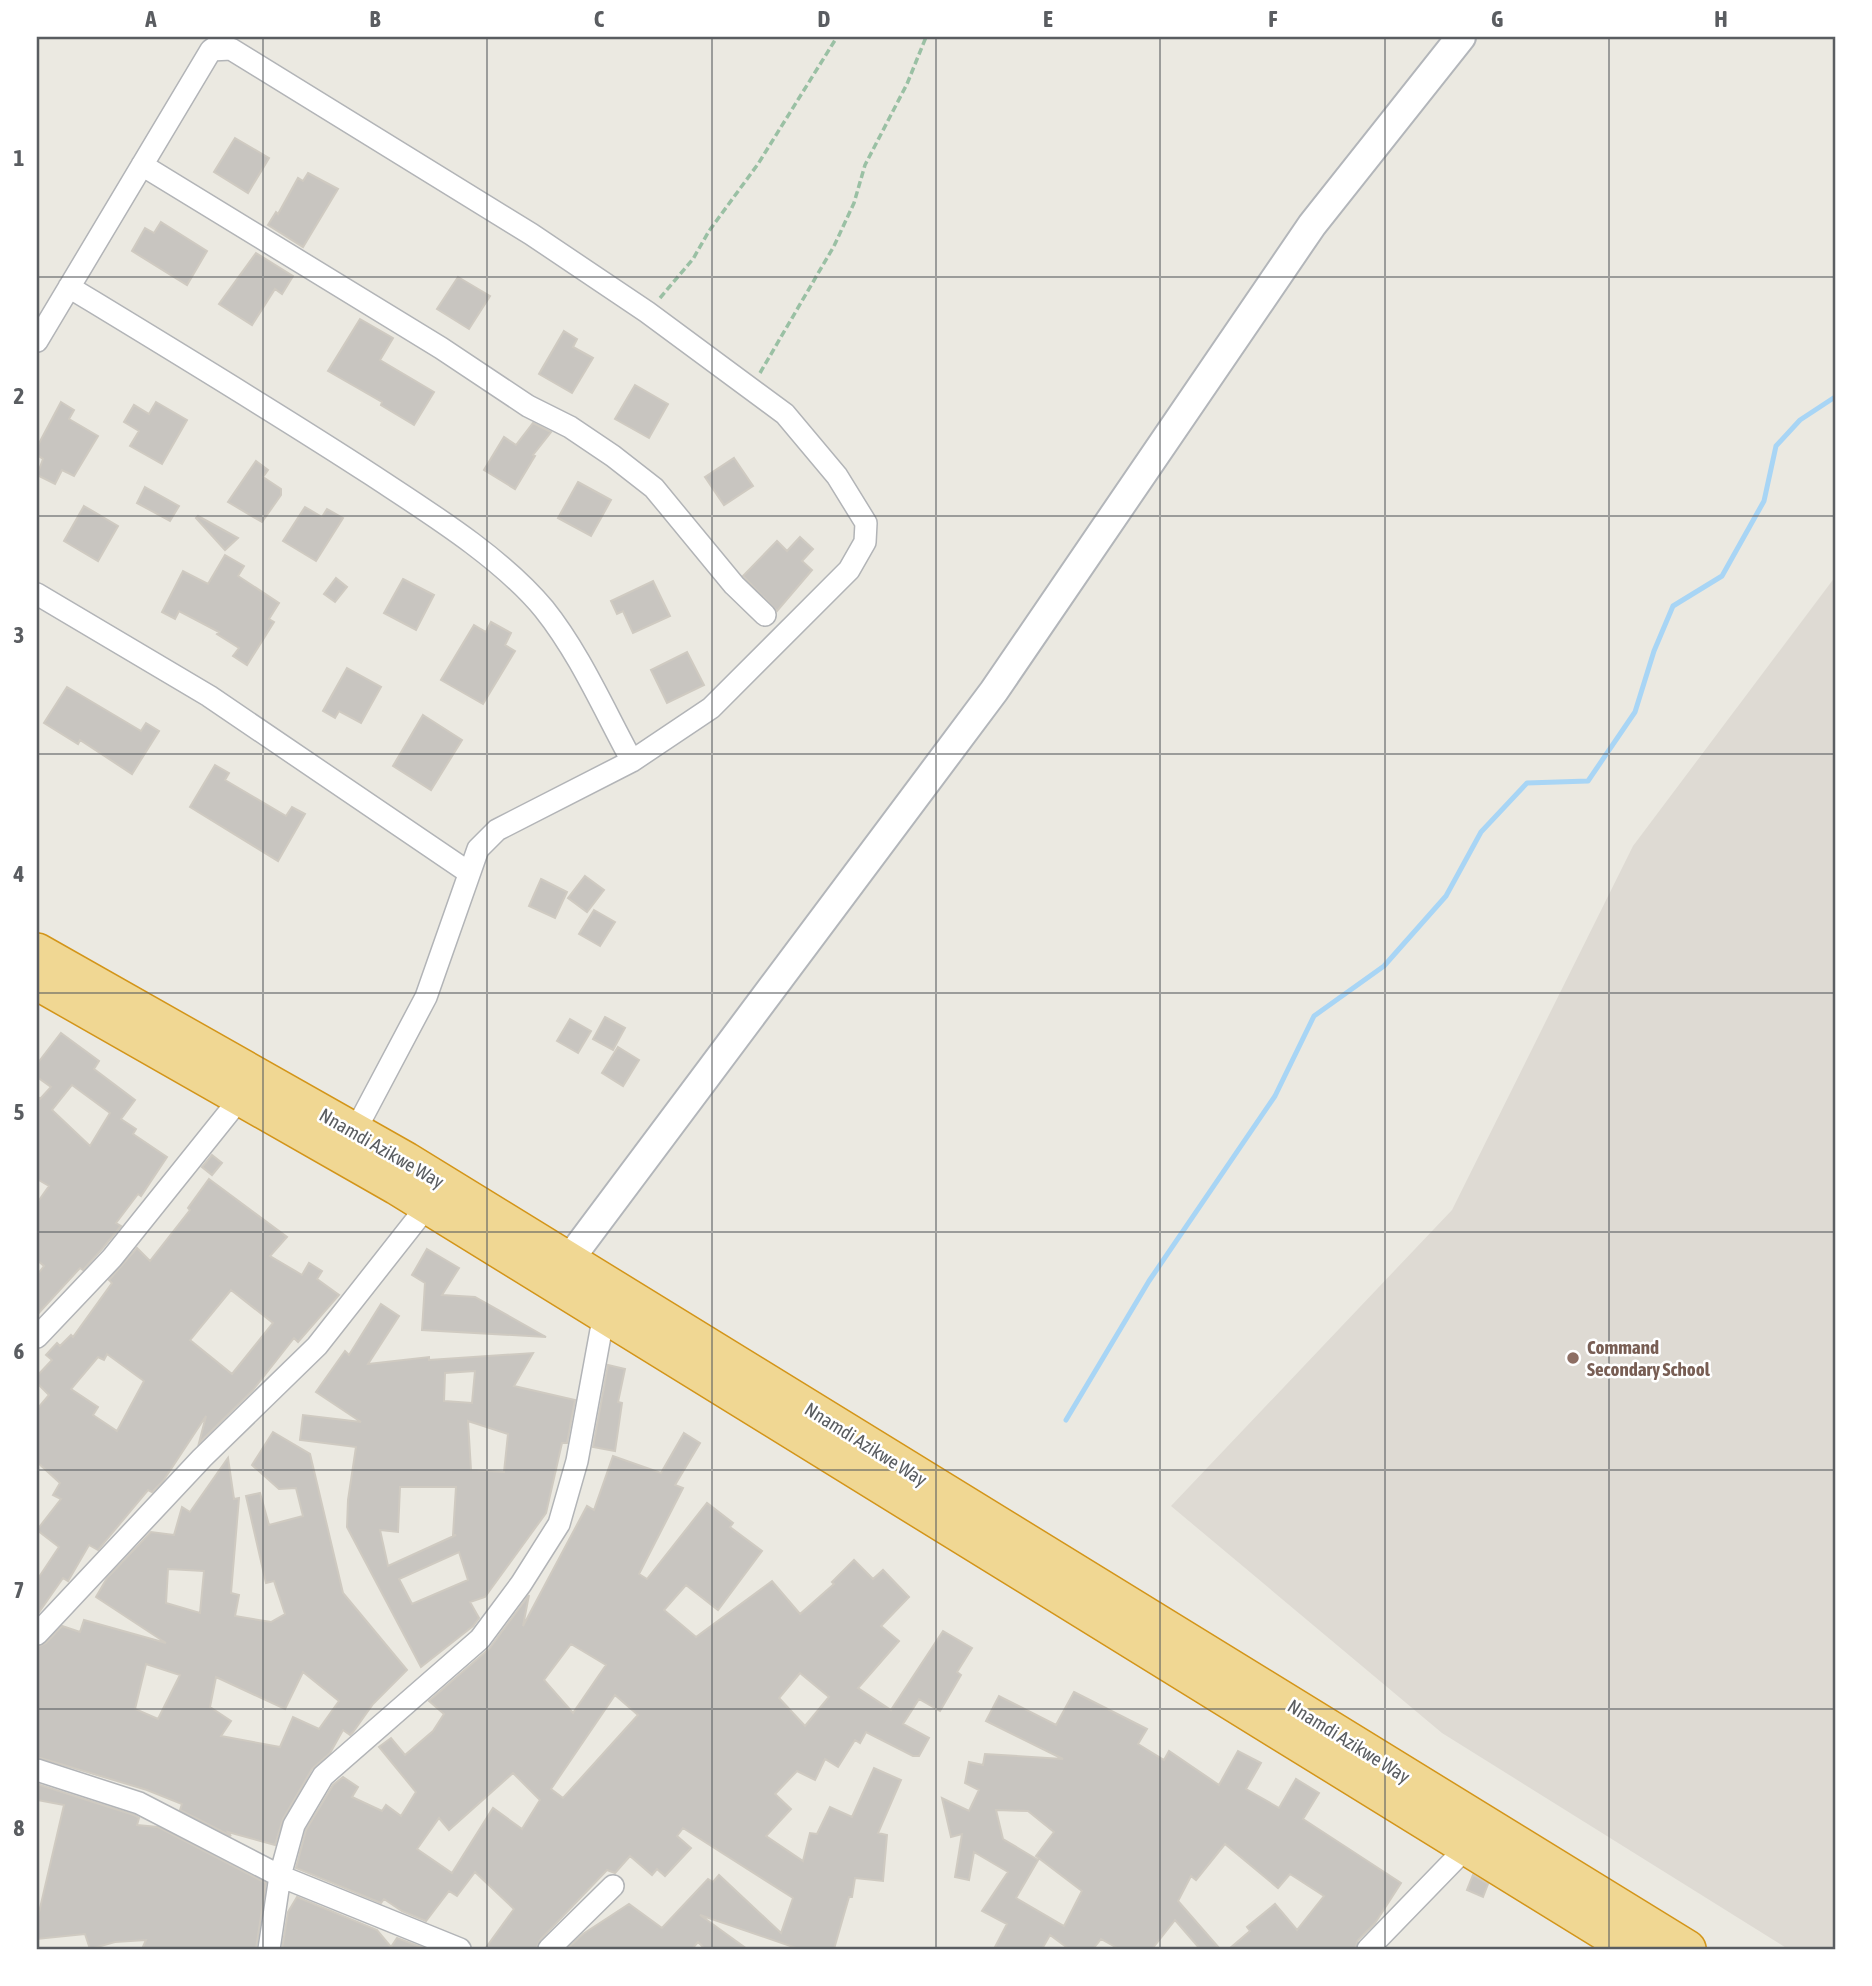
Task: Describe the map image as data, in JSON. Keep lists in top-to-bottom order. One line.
{"streets":{"highway":["Nnamdi Azikwe Way"]},"places":["Command Secondary School"],"grid":{"columns":["A","B","C","D","E","F","G","H"],"rows":["1","2","3","4","5","6","7","8"]}}
